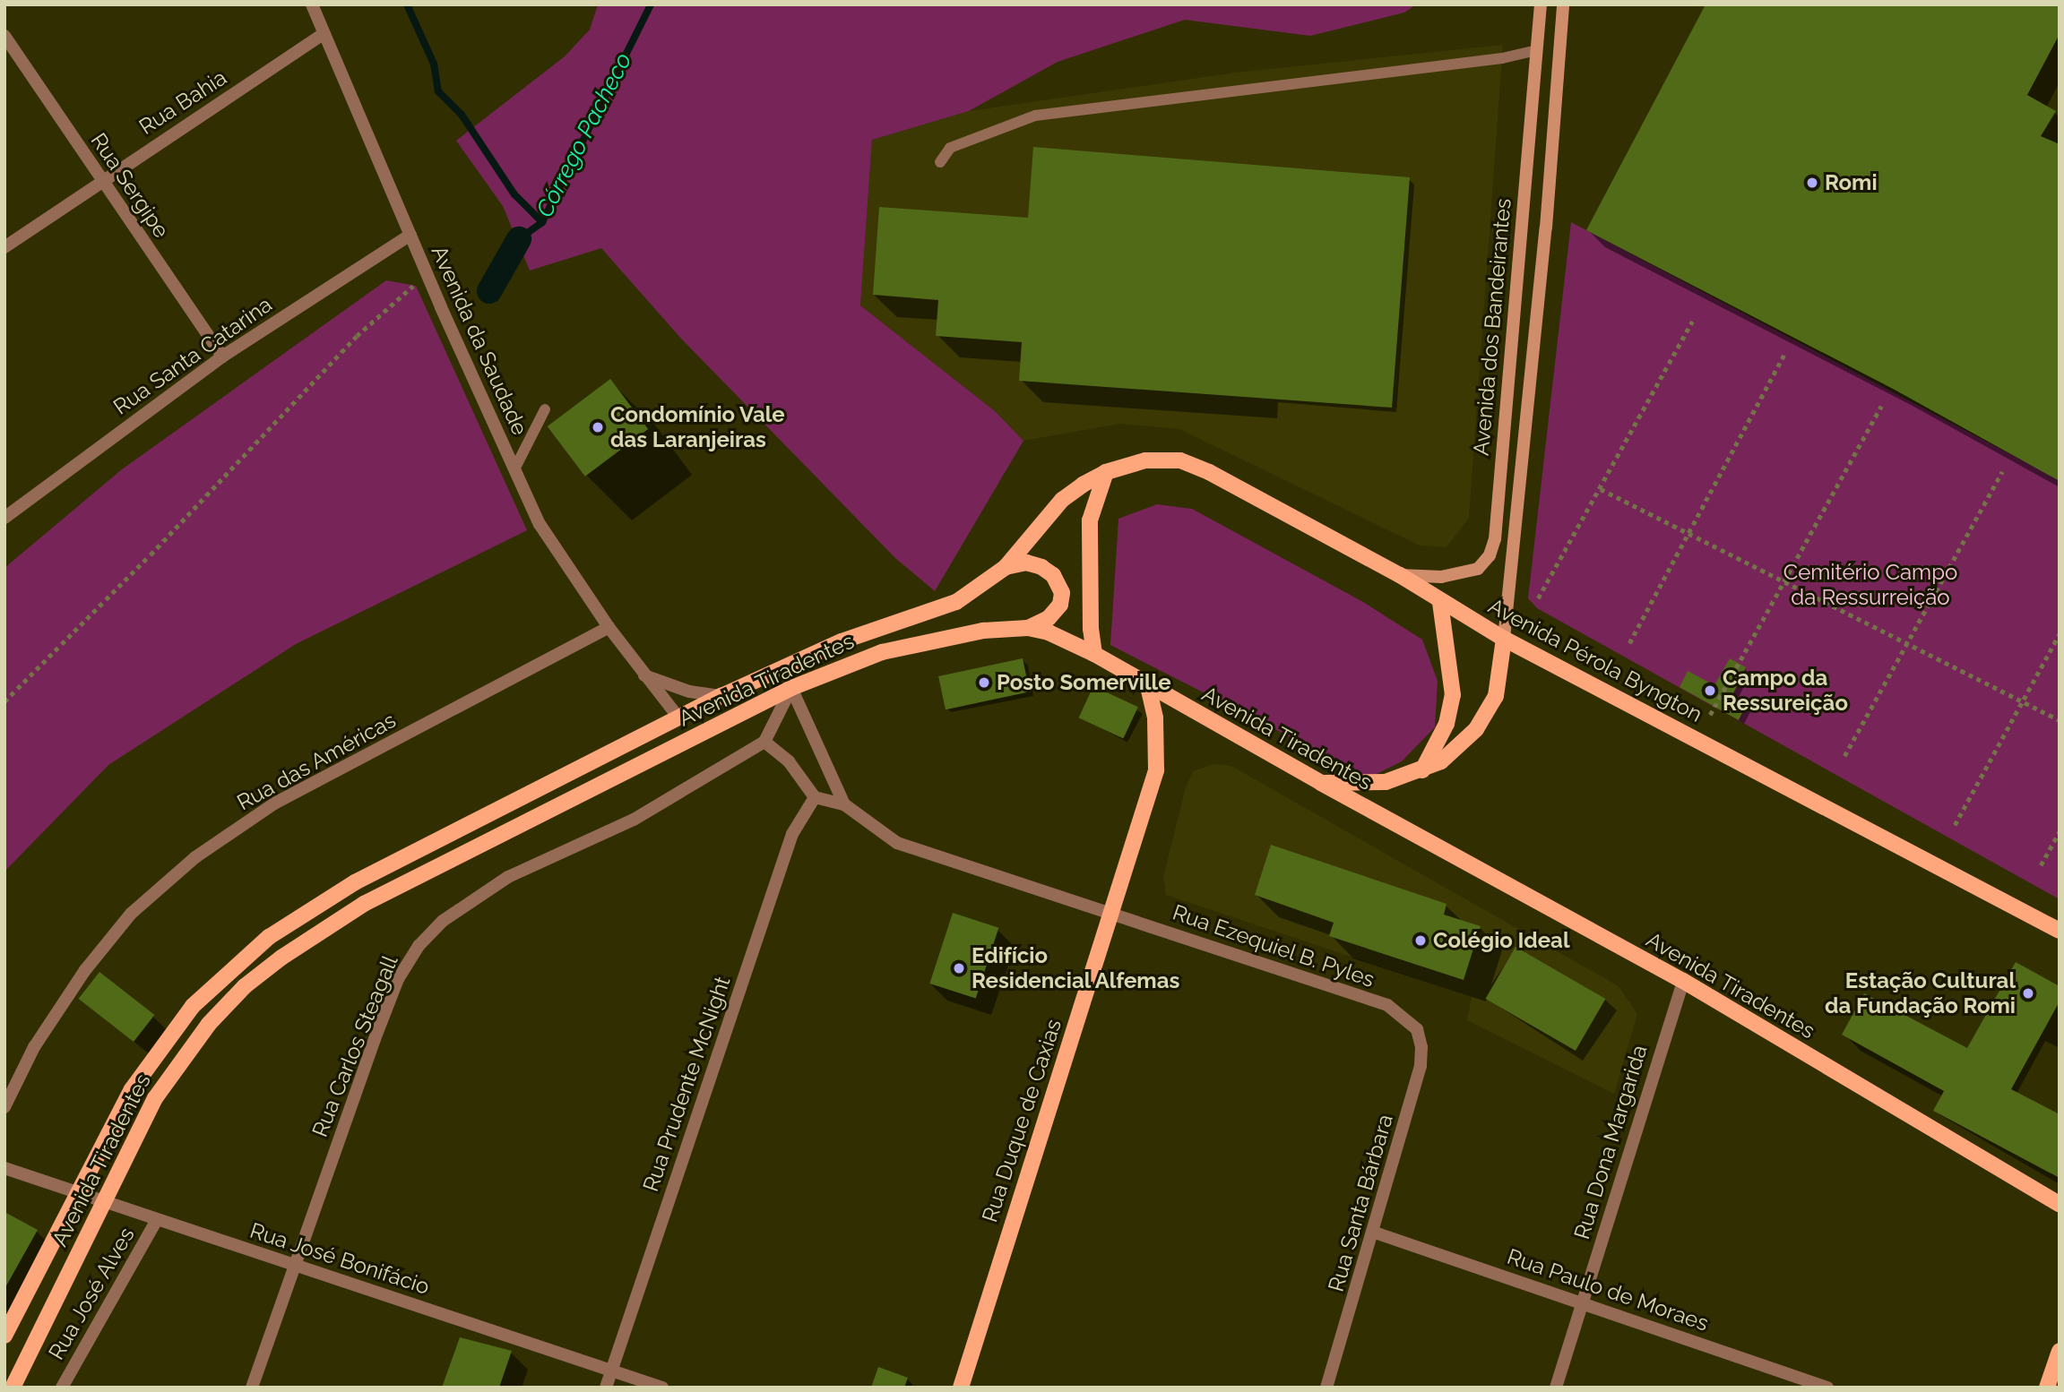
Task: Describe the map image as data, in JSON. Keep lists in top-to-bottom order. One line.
{"streets":{"main road":["Avenida dos Bandeirantes","Avenida Pérola Byngton","Avenida Tiradentes","Rua Duque de Caxias"],"street":["Rua Bahia","Rua Sergipe","Avenida da Saudade","Rua Santa Catarina","Rua das Américas","Rua Ezequiel B. Pyles","Rua Carlos Steagall","Rua Prudente McNight","Rua Dona Margarida","Rua Santa Bárbara","Rua José Bonifácio","Rua Paulo de Moraes","Rua José Alves"]},"crossings":[["Rua Bahia","Rua Sergipe"],["Rua Bahia","Avenida da Saudade"],["Rua Sergipe","Rua Santa Catarina"],["Avenida dos Bandeirantes","Avenida Pérola Byngton"],["Avenida da Saudade","Rua Santa Catarina"],["Avenida da Saudade","Avenida Tiradentes"],["Avenida da Saudade","Rua das Américas"],["Avenida Pérola Byngton","Avenida Tiradentes"],["Avenida Tiradentes","Rua Duque de Caxias"],["Avenida Tiradentes","Rua Dona Margarida"],["Avenida Tiradentes","Rua José Bonifácio"],["Rua Ezequiel B. Pyles","Rua Duque de Caxias"],["Rua Ezequiel B. Pyles","Rua Santa Bárbara"],["Rua Carlos Steagall","Rua José Bonifácio"],["Rua Prudente McNight","Rua José Bonifácio"],["Rua Dona Margarida","Rua Paulo de Moraes"],["Rua Santa Bárbara","Rua Paulo de Moraes"],["Rua José Bonifácio","Rua José Alves"]],"water":["Córrego Pacheco"],"parks":["Cemitério Campo da Ressurreição"],"places":["Romi","Condomínio Vale das Laranjeiras","Posto Somerville","Campo da Ressureição","Colégio Ideal","Edifício Residencial Alfemas","Estação Cultural da Fundação Romi"]}
